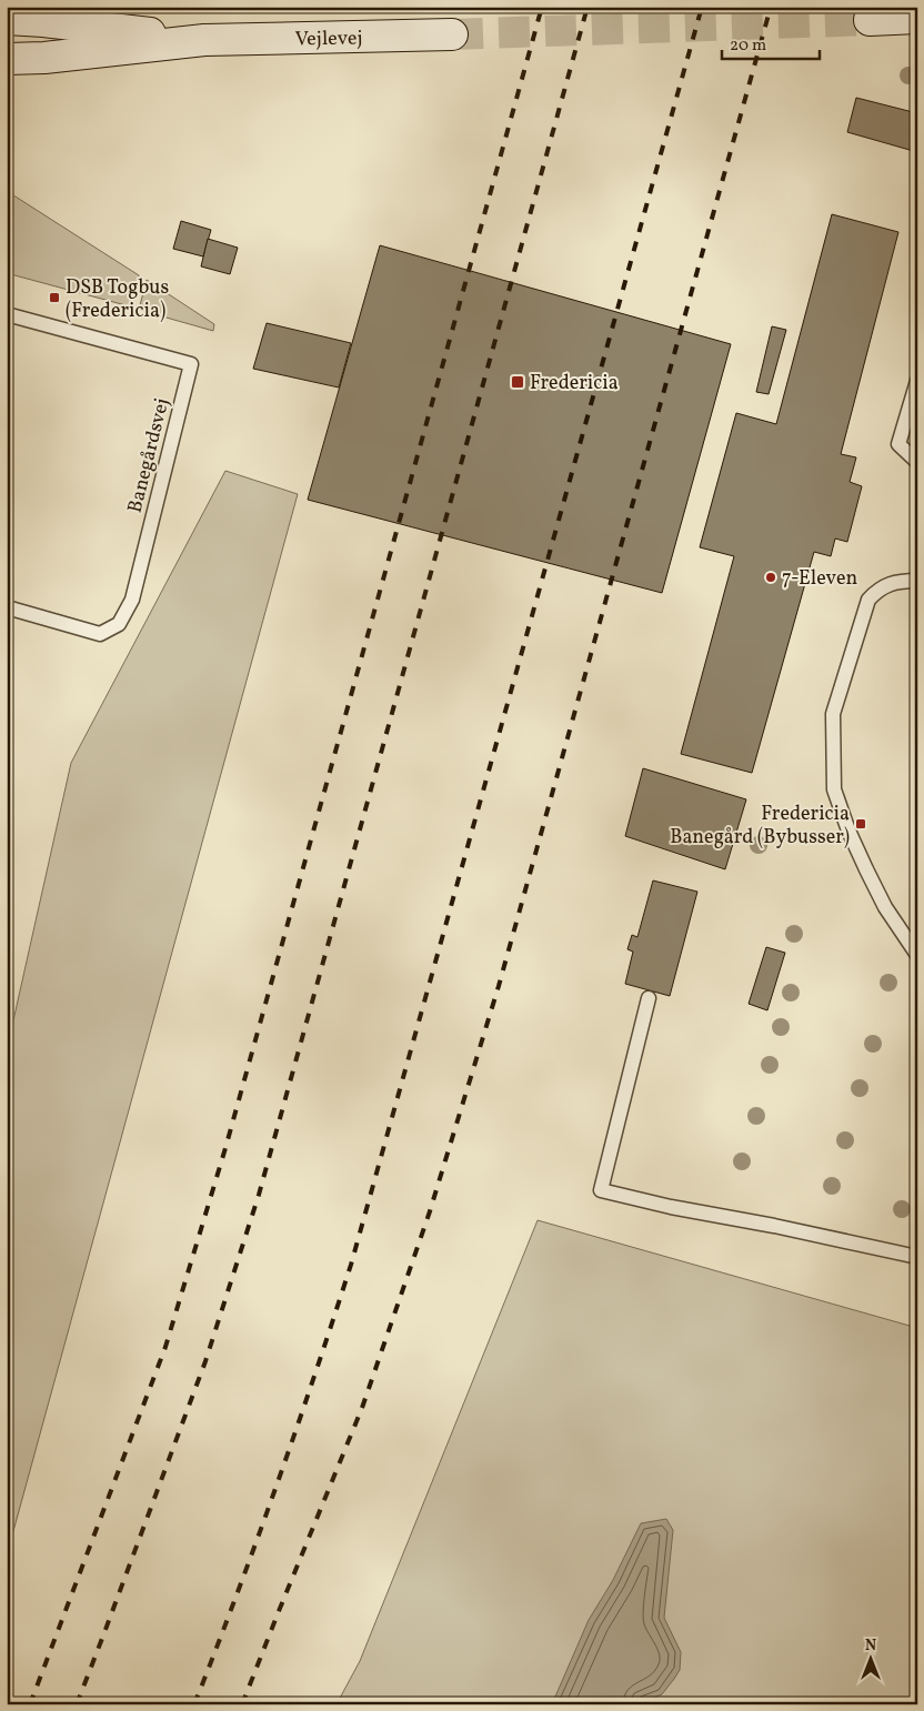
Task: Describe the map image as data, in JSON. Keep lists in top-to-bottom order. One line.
{"streets":{"street":["Vejlevej"],"lane":["Banegårdsvej"]},"places":{"transit":["DSB Togbus (Fredericia)","Fredericia","Fredericia Banegård (Bybusser)"],"other":["7-Eleven"]},"scale_bar":"20 m","north":"top"}
